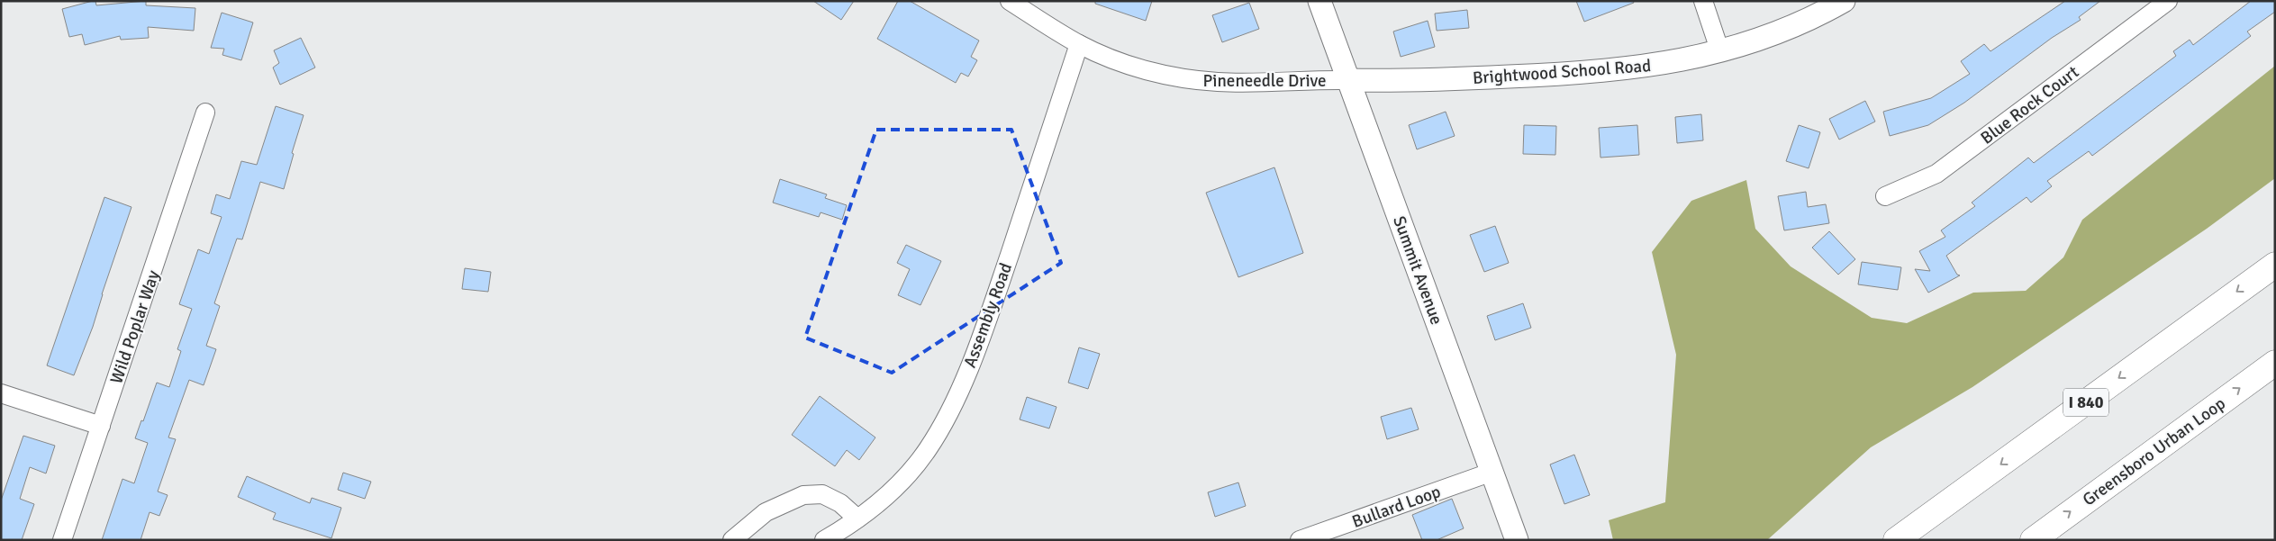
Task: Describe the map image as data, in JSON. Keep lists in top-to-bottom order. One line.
{"streets":{"highway":["I 840","Greensboro Urban Loop"],"main road":["Brightwood School Road","Summit Avenue"],"street":["Pineneedle Drive","Blue Rock Court","Assembly Road","Wild Poplar Way","Bullard Loop"]},"crossings":[["Brightwood School Road","Pineneedle Drive"],["Brightwood School Road","Summit Avenue"],["Pineneedle Drive","Summit Avenue"],["Pineneedle Drive","Assembly Road"],["Summit Avenue","Bullard Loop"]]}
